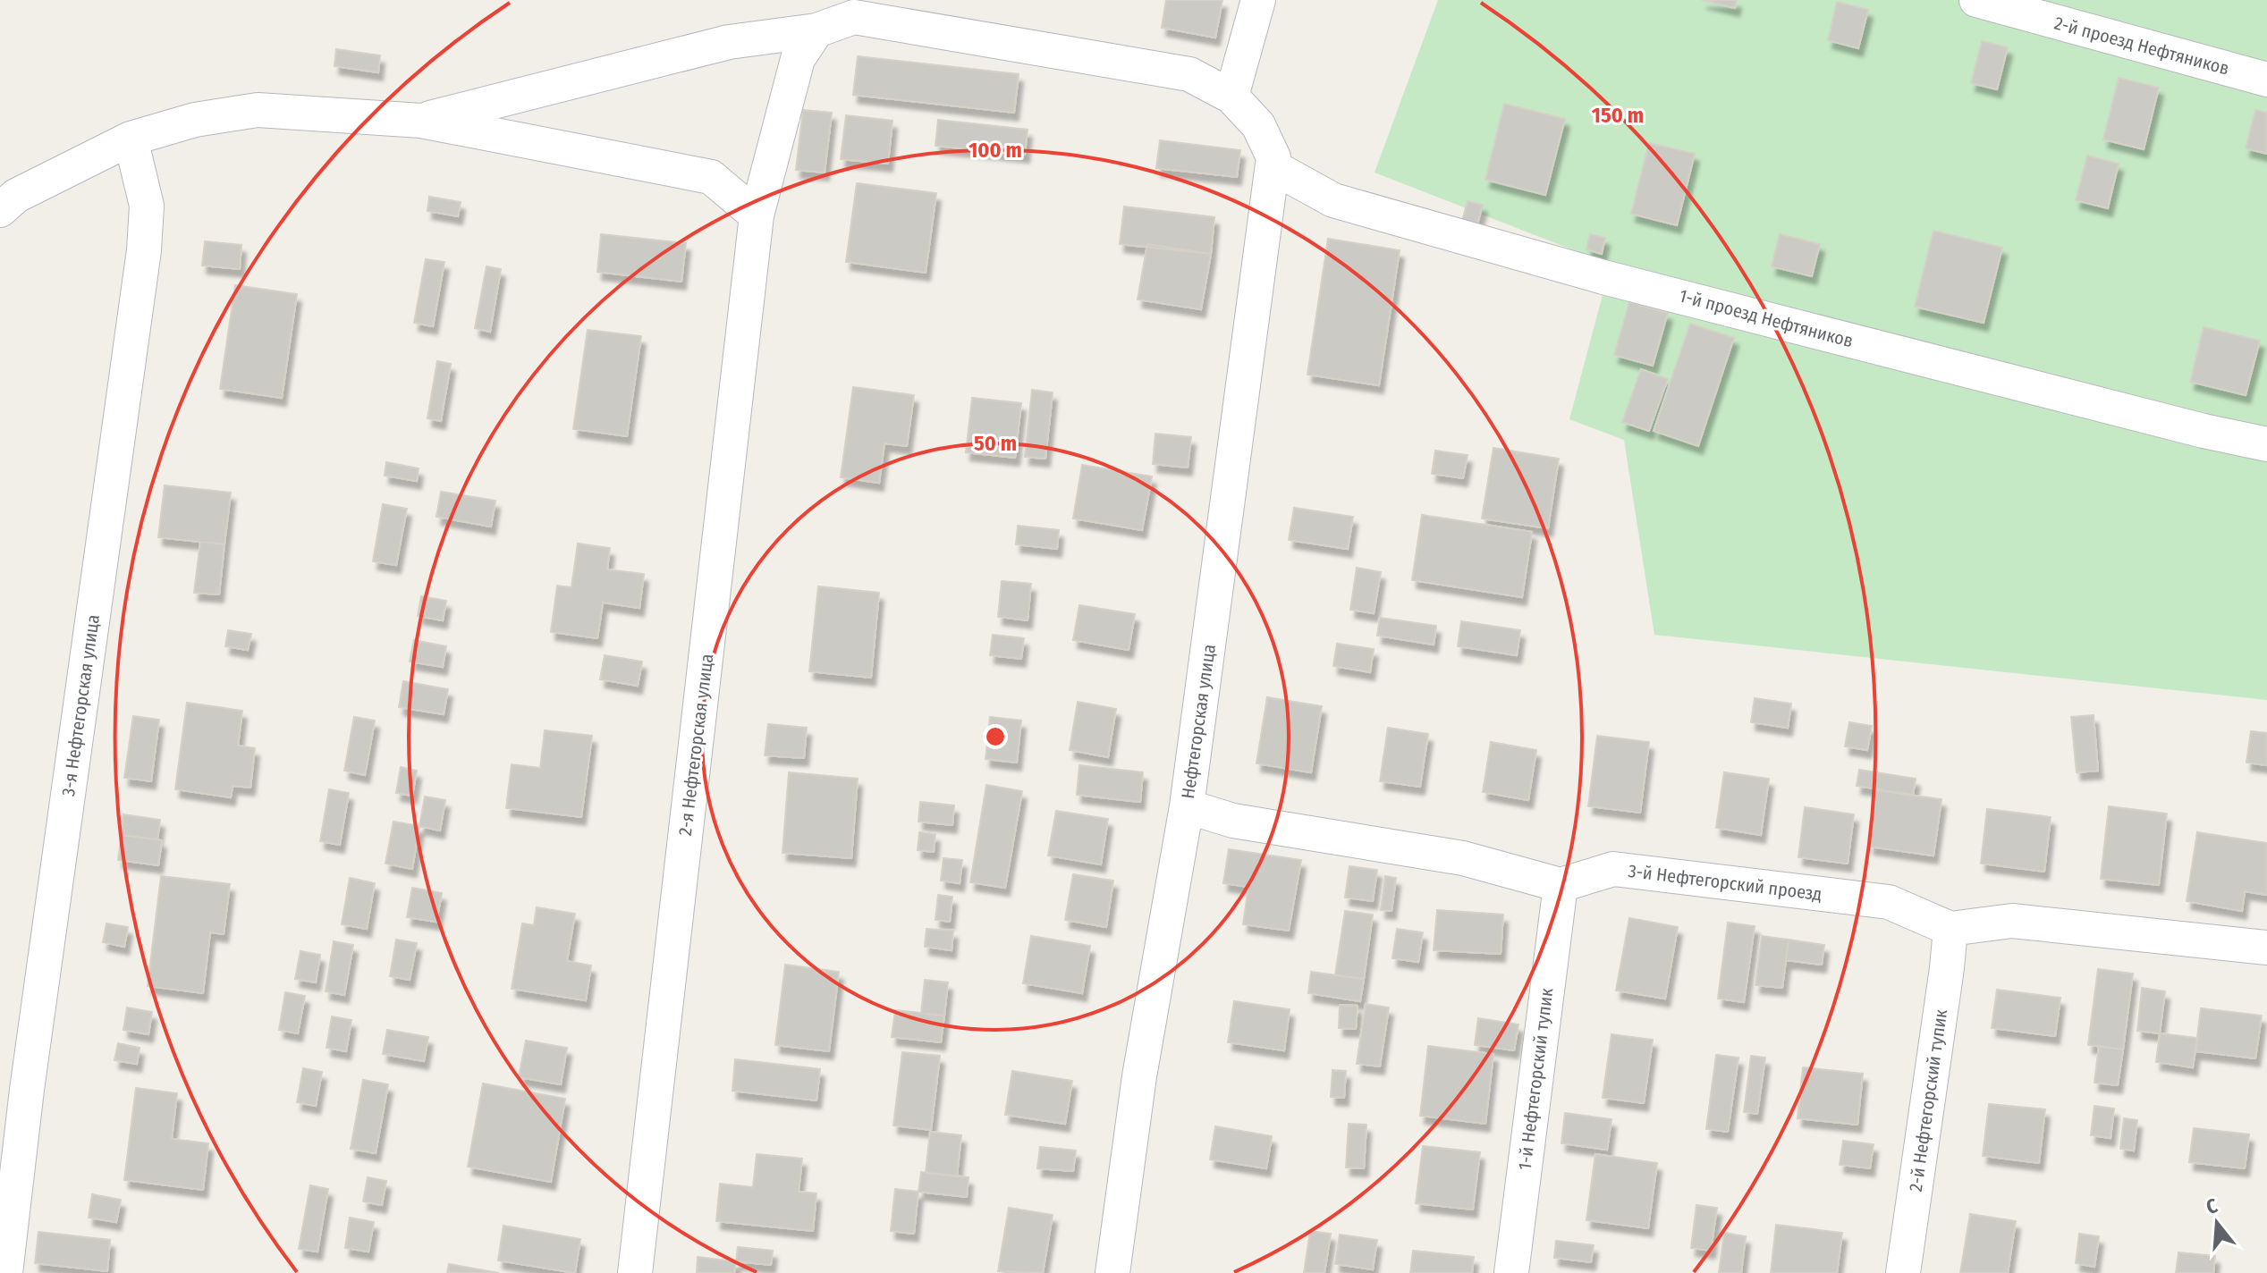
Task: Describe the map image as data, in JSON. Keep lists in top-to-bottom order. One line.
{"streets":{"street":["2-й проезд Нефтяников","1-й проезд Нефтяников","3-я Нефтегорская улица","Нефтегорская улица","2-я Нефтегорская улица","3-й Нефтегорский проезд","1-й Нефтегорский тупик","2-й Нефтегорский тупик"]},"crossings":[["1-й проезд Нефтяников","Нефтегорская улица"],["3-й Нефтегорский проезд","1-й Нефтегорский тупик"],["3-й Нефтегорский проезд","2-й Нефтегорский тупик"]],"north":"top","rings":["150 m","100 m","50 m"]}
